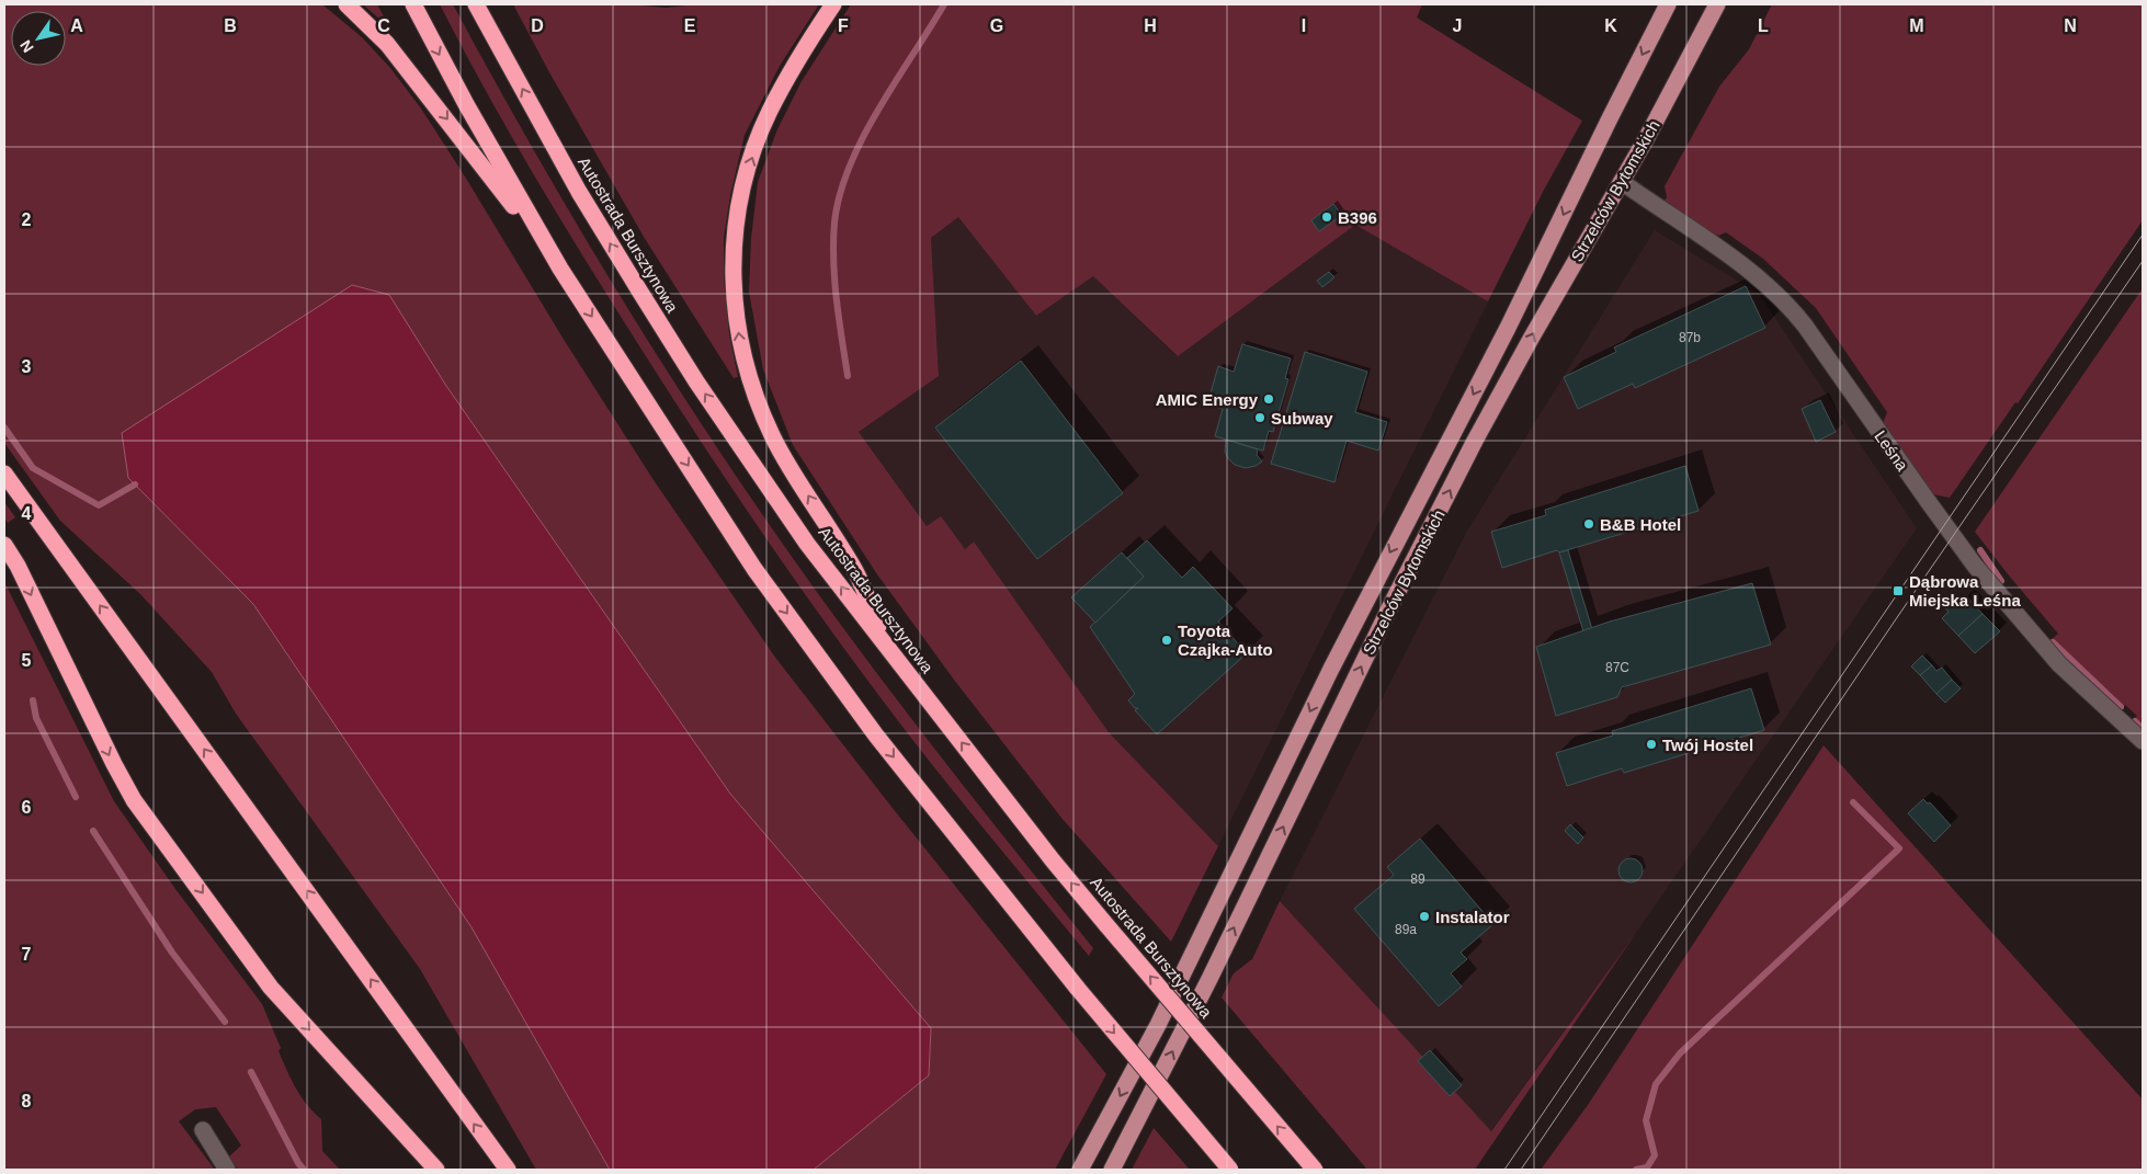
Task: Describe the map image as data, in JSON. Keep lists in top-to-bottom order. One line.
{"streets":{"highway":["Autostrada Bursztynowa"],"main road":["Strzelców Bytomskich"],"street":["Leśna"]},"crossings":[["Strzelców Bytomskich","Leśna"]],"places":{"other":["B396","AMIC Energy","Subway","B&B Hotel","Toyota Czajka-Auto","Twój Hostel","Instalator"],"transit":["Dąbrowa Miejska Leśna"]},"house_numbers":["87b","87C","89","89a"],"north":"bottom left","grid":{"columns":["A","B","C","D","E","F","G","H","I","J","K","L","M","N"],"rows":["2","3","4","5","6","7","8"]}}
